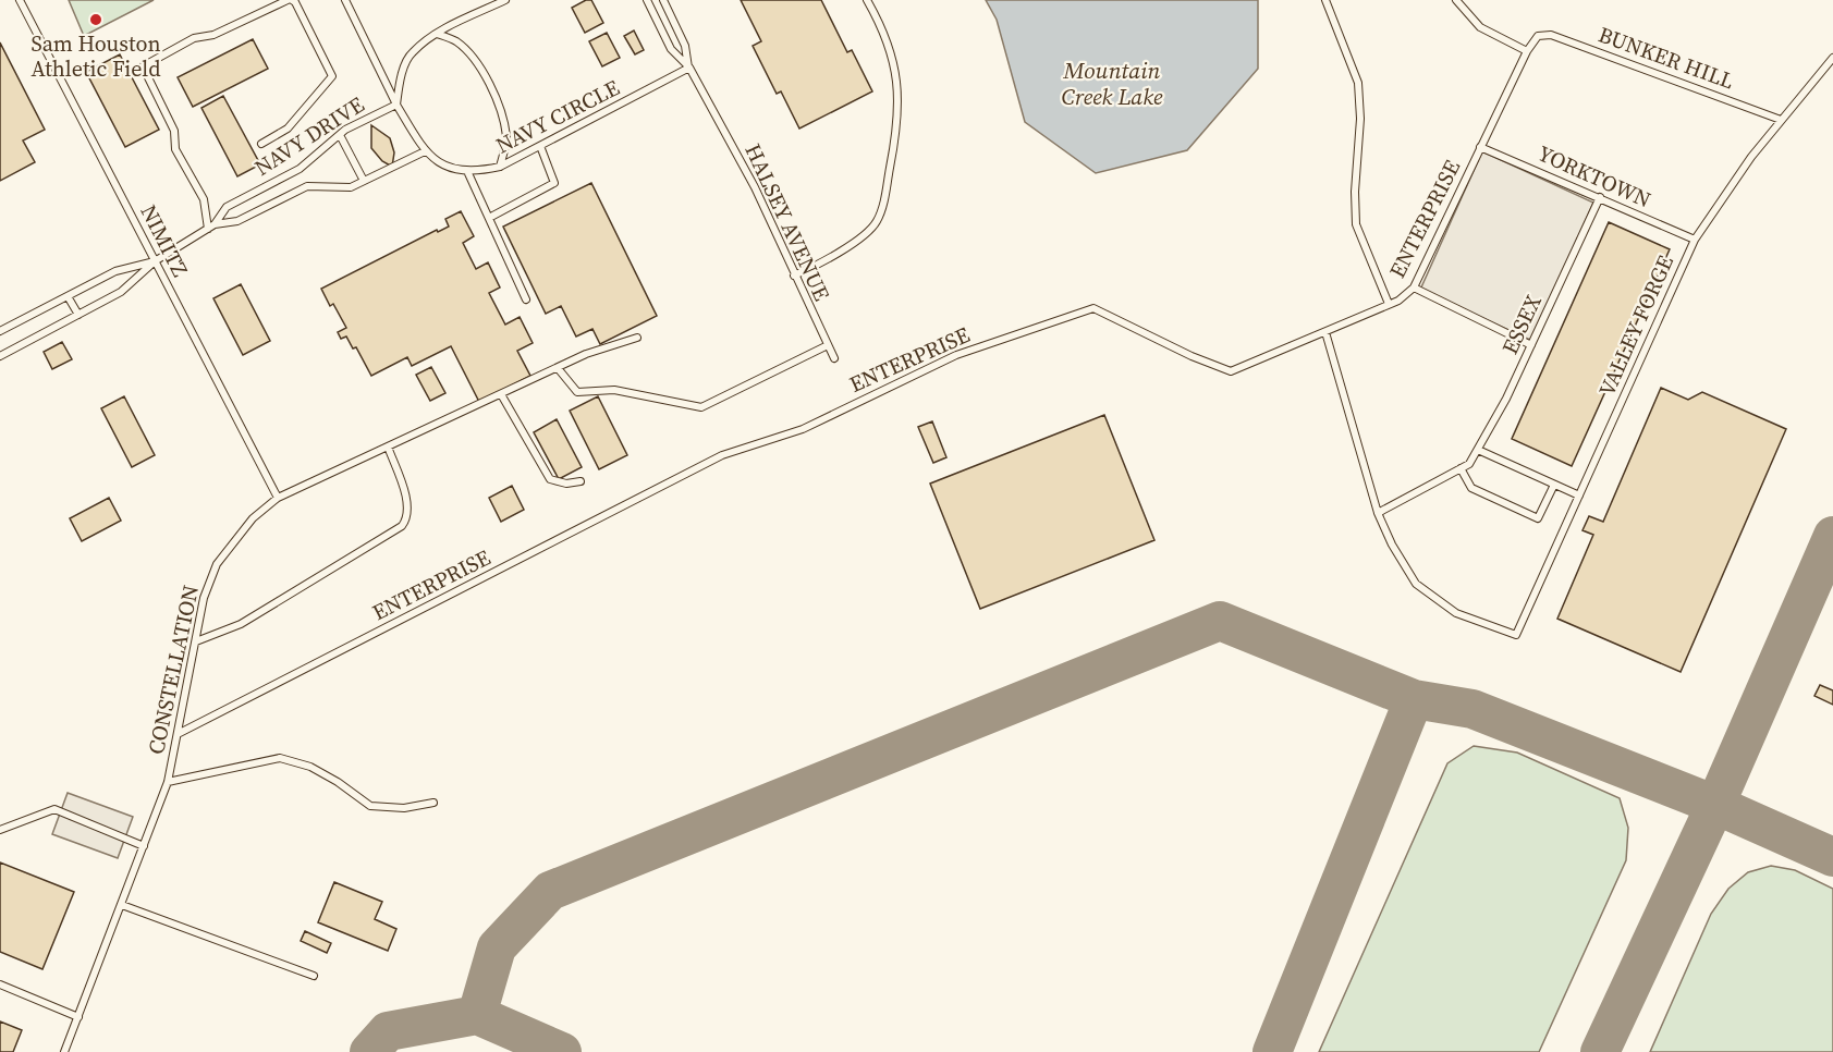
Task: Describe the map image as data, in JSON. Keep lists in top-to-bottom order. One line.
{"streets":{"lane":["BUNKER HILL","NAVY CIRCLE","NAVY DRIVE","YORKTOWN","ENTERPRISE","HALSEY AVENUE","NIMITZ","ESSEX","VALLEY FORGE","CONSTELLATION"]},"crossings":[["BUNKER HILL","ENTERPRISE"],["BUNKER HILL","VALLEY FORGE"],["NAVY CIRCLE","NAVY DRIVE"],["NAVY CIRCLE","HALSEY AVENUE"],["NAVY DRIVE","NIMITZ"],["YORKTOWN","ENTERPRISE"],["YORKTOWN","ESSEX"],["YORKTOWN","VALLEY FORGE"],["ENTERPRISE","CONSTELLATION"],["NIMITZ","CONSTELLATION"]],"water":["Mountain Creek Lake"],"places":["Sam Houston Athletic Field"]}
